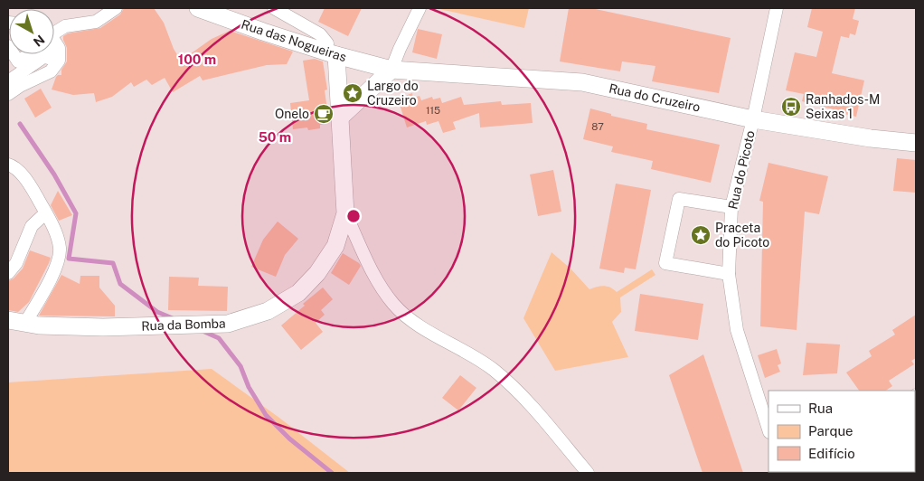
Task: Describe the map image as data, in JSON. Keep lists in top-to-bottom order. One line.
{"streets":{"street":["Rua das Nogueiras","Rua do Cruzeiro","Rua do Picoto","Rua da Bomba"]},"crossings":[["Rua das Nogueiras","Rua do Cruzeiro"],["Rua das Nogueiras","Rua da Bomba"],["Rua do Cruzeiro","Rua do Picoto"]],"places":{"place":["Largo do Cruzeiro","Praceta do Picoto"],"bus stop":["Ranhados-M Seixas 1"],"cafe":["Onelo"]},"house_numbers":["115","87"],"legend":["Rua","Parque","Edifício"],"north":"bottom right","rings":["100 m","50 m"]}
